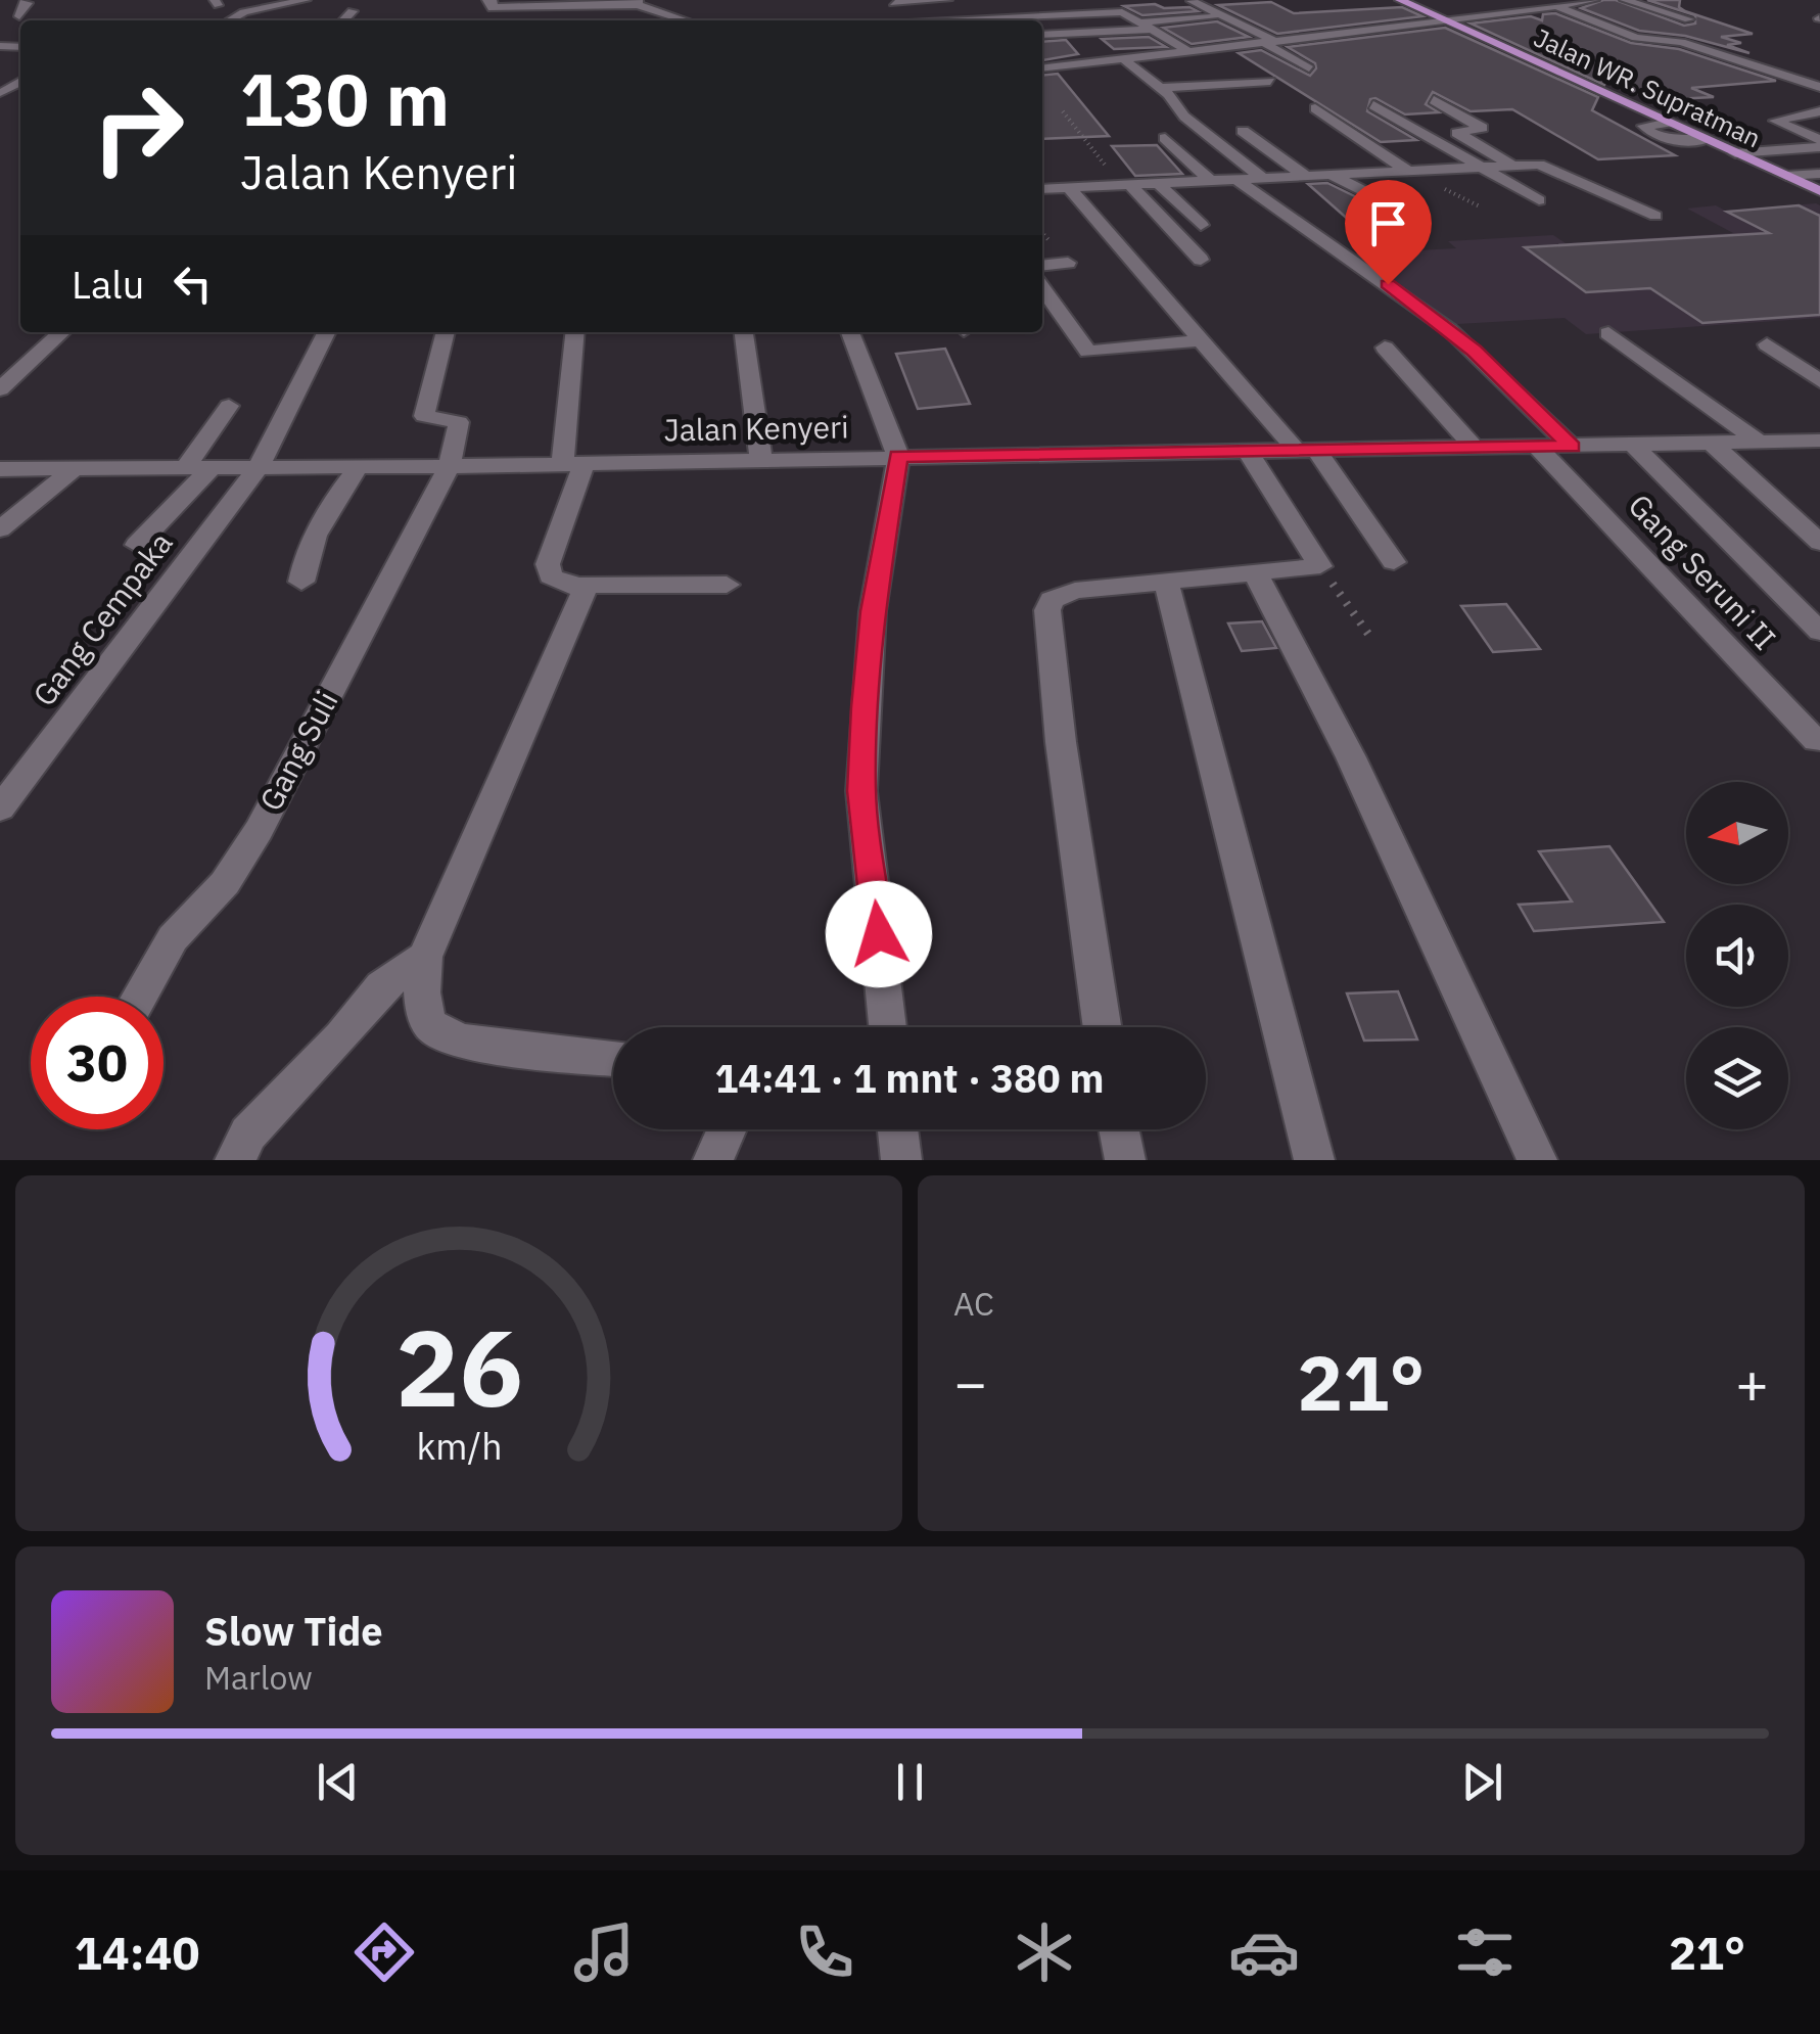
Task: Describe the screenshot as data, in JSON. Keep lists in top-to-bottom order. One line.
{"streets":{"main road":["Jalan WR. Supratman"],"street":["Jalan Kenyeri","Gang Seruni II","Gang Cempaka","Gang Suli"]},"crossings":[["Jalan Kenyeri","Gang Seruni II"],["Jalan Kenyeri","Gang Cempaka"],["Jalan Kenyeri","Gang Suli"]],"north":"left","page":{"turn":["130 m","Jalan Kenyeri"],"then":"Lalu","limit":"30","trip":"14:41 · 1 mnt · 380 m","tile":"AC","heat":["−","21°","+"],"song":["Slow Tide","Marlow"],"tabs":["14:40","21°"],"gauge":["26","km/h"]}}
